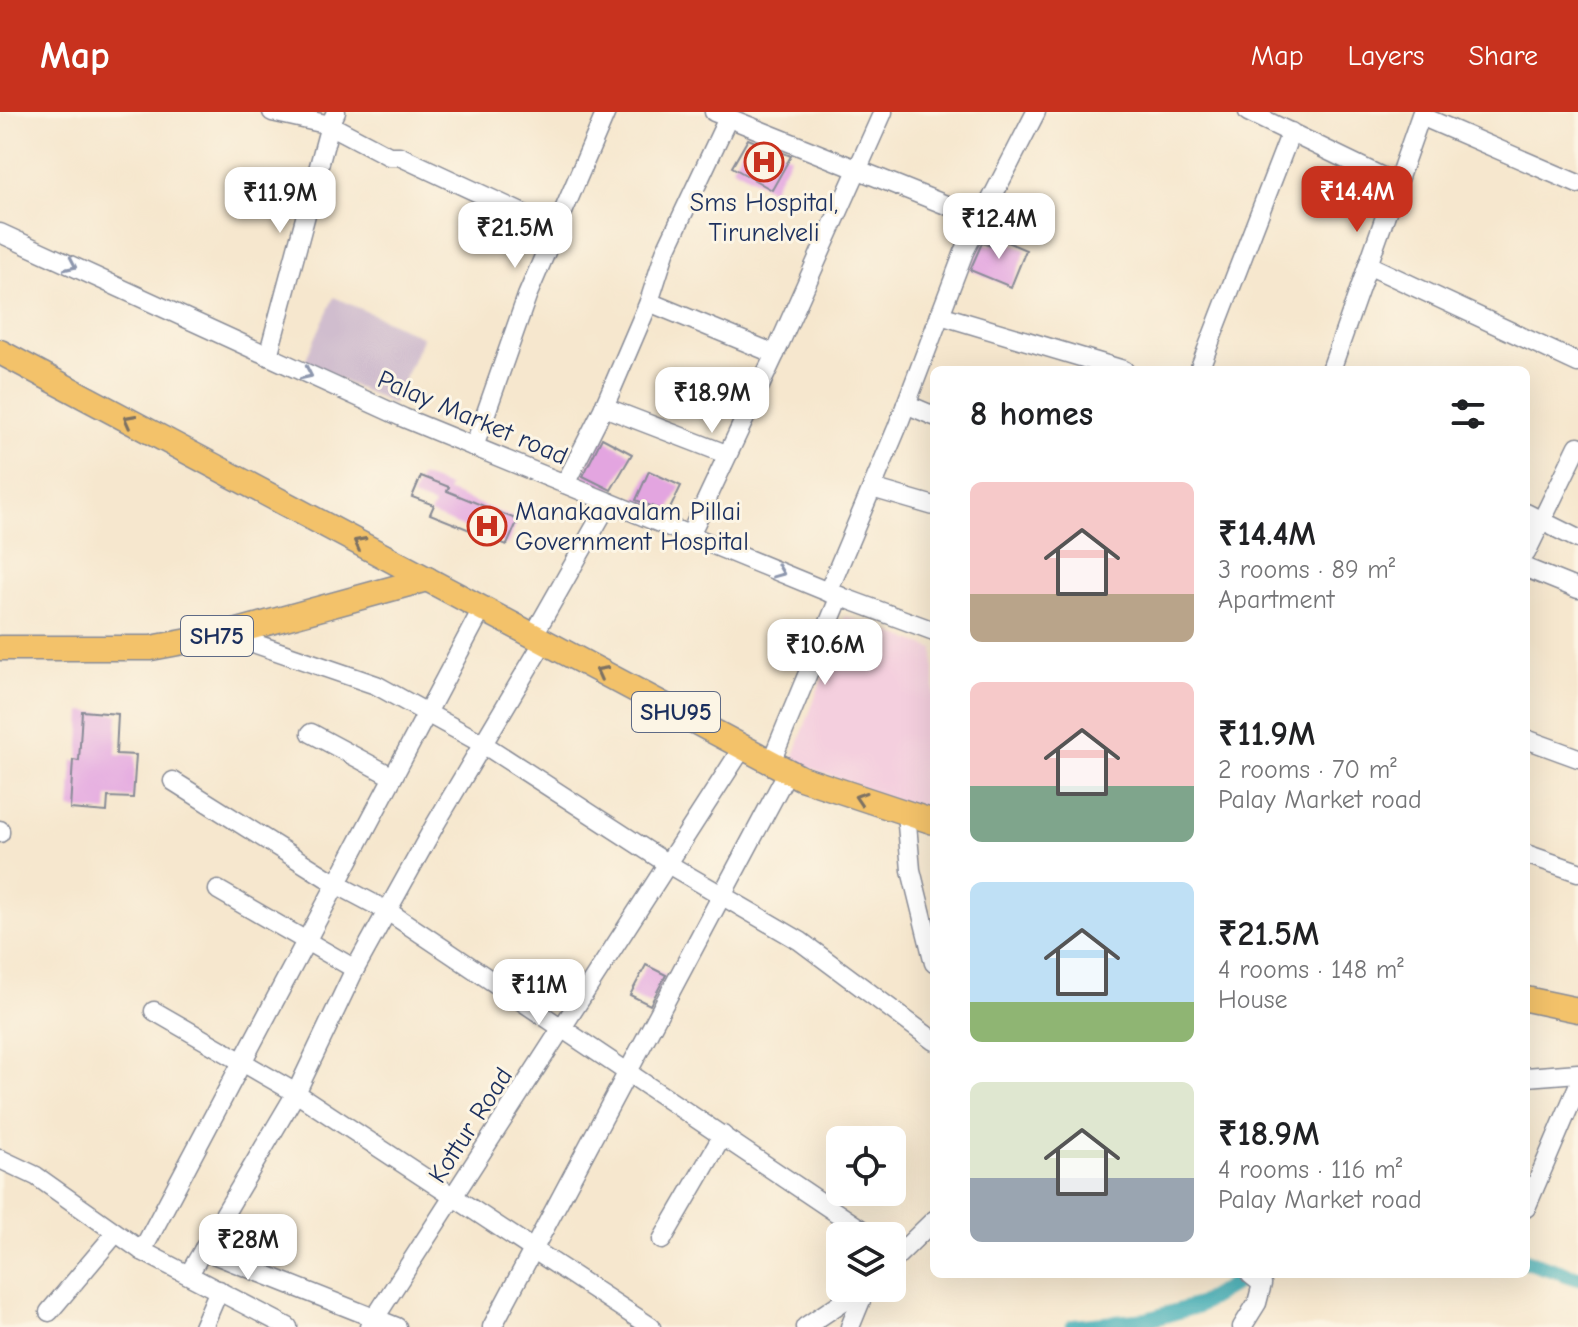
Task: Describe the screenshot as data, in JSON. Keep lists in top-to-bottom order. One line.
{"streets":{"main road":["SH75","SHU95"],"street":["Palay Market road","Kottur Road"]},"crossings":[["SH75","SHU95"],["SHU95","Kottur Road"]],"one_way":["Palay Market road"],"places":{"hospital":["Sms Hospital, Tirunelveli","Manakaavalam Pillai Government Hospital"]},"page":{"header":"Map","nav":["Map","Layers","Share"],"price":["₹14.4M","₹11.9M","₹12.4M","₹21.5M","₹18.9M","₹10.6M","₹11M","₹28M"],"heading":"8 homes","list":[{"name":"₹14.4M","note":"3 rooms · 89 m² · Apartment"},{"name":"₹11.9M","note":"2 rooms · 70 m² · Palay Market road"},{"name":"₹21.5M","note":"4 rooms · 148 m² · House"},{"name":"₹18.9M","note":"4 rooms · 116 m² · Palay Market road"}]}}
